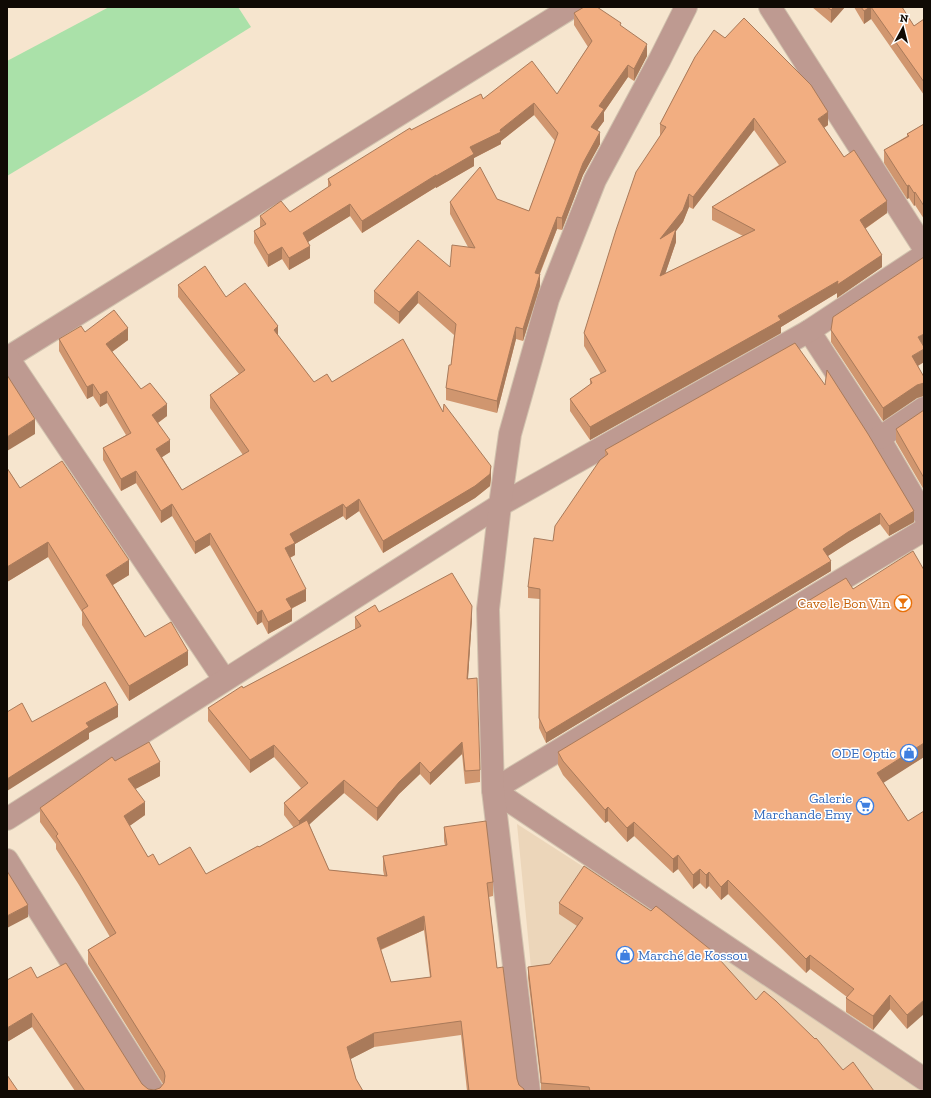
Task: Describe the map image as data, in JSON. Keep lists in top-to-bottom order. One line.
{"places":{"bar":["Cave le Bon Vin"],"shop":["ODE Optic","Marché de Kossou"],"supermarket":["Galerie Marchande Emy"]},"north":"top"}
